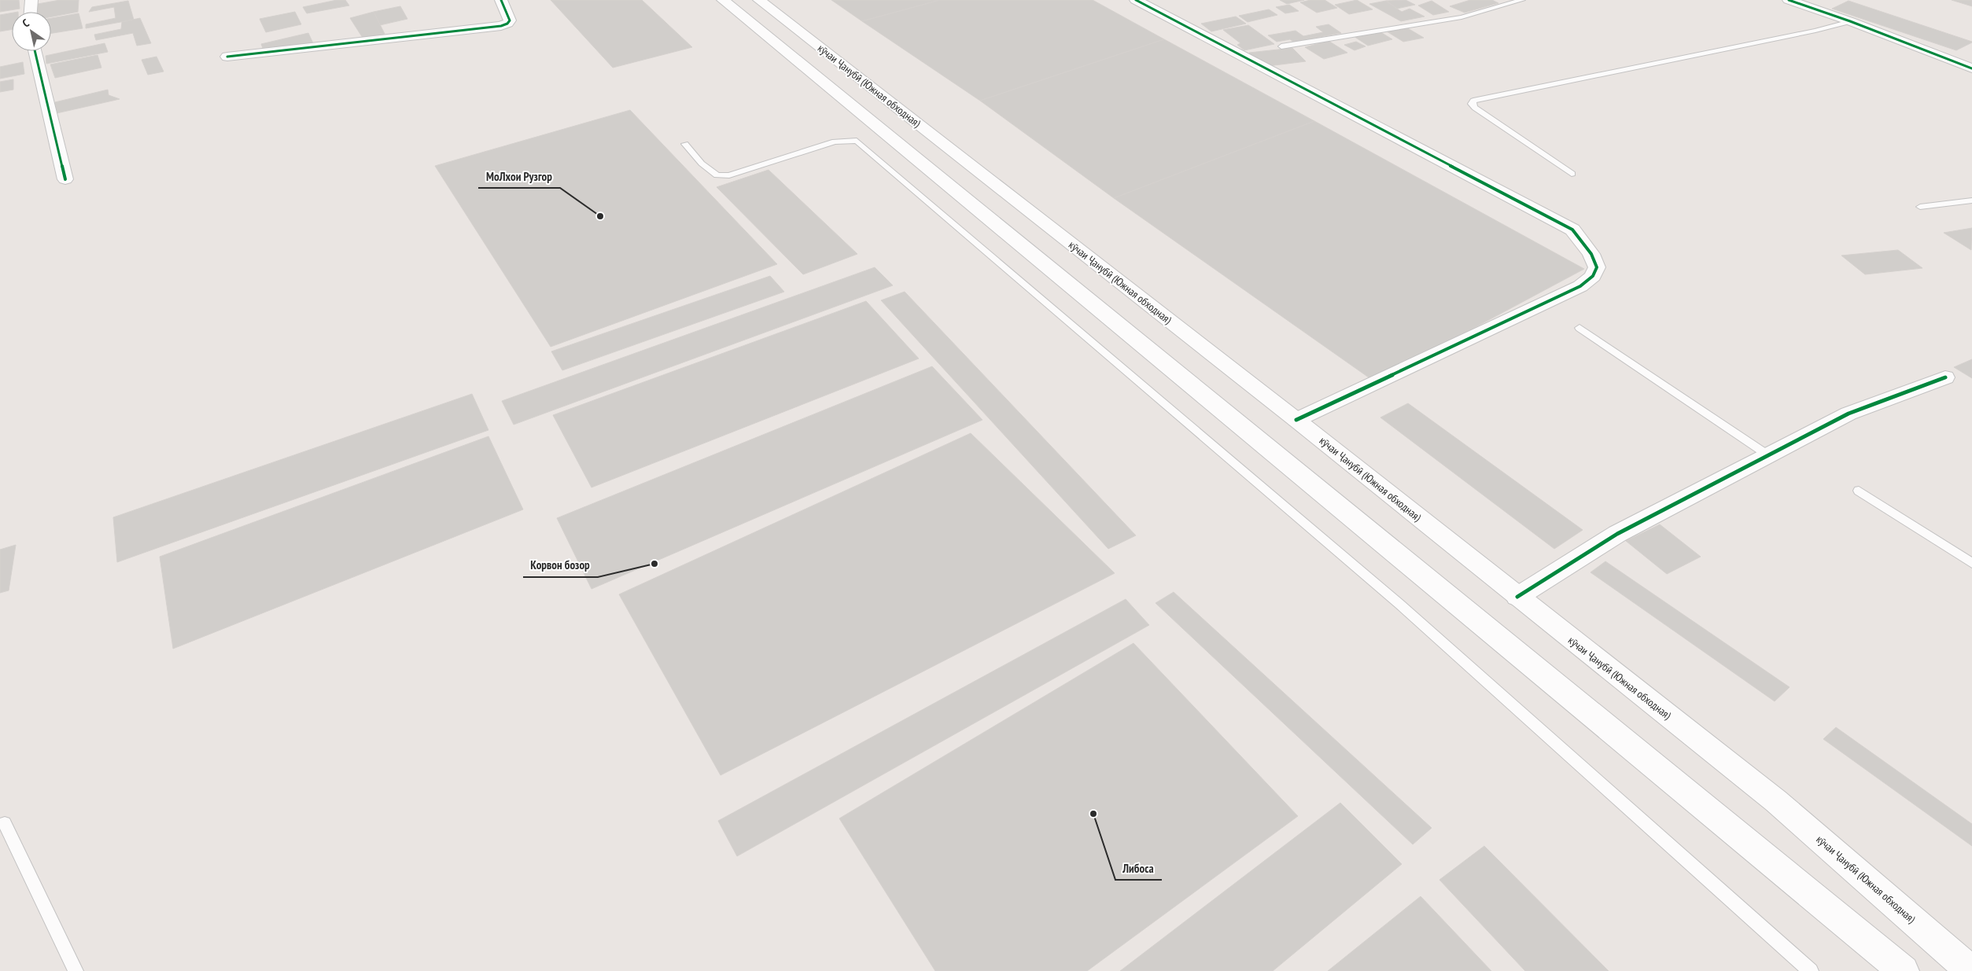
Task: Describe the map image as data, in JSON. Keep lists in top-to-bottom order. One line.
{"streets":{"main road":["кӯчаи Ҷанубӣ (Южная обходная)"]},"places":["МоЛхои Рузгор","Корвон бозор","Либоса"],"north":"top left"}
